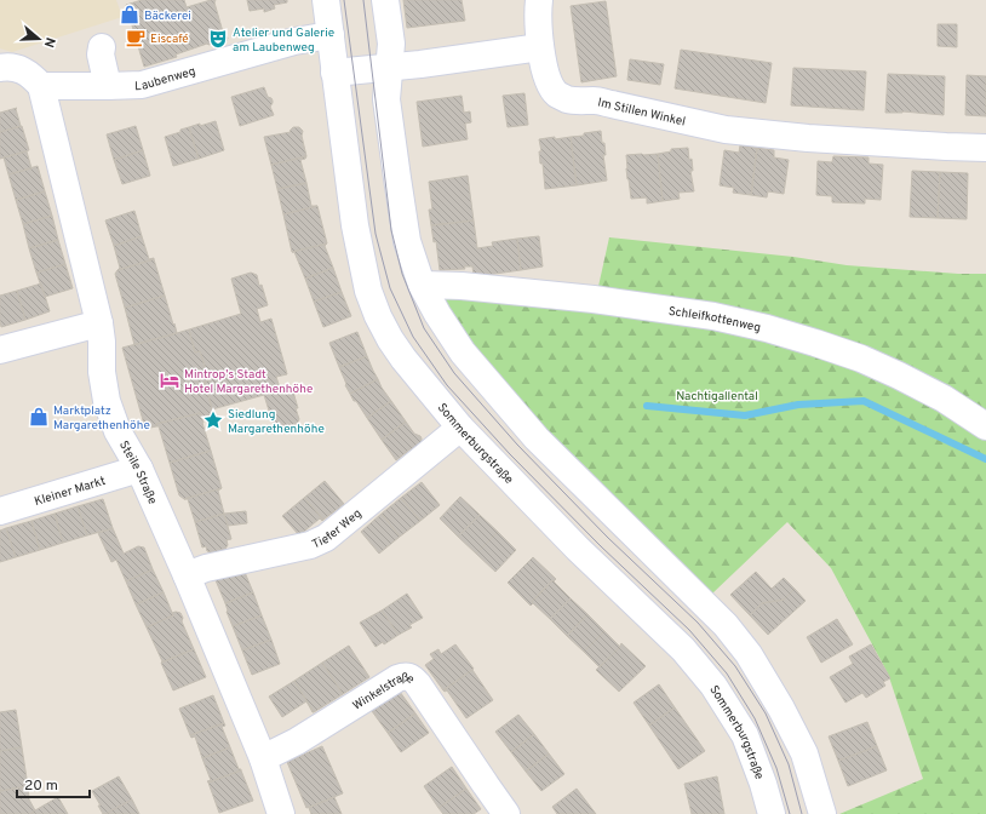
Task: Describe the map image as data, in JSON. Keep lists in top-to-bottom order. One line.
{"streets":{"street":["Laubenweg","Im Stillen Winkel","Schleifkottenweg","Sommerburgstraße","Steile Straße","Kleiner Markt","Tiefer Weg","Winkelstraße"]},"crossings":[["Laubenweg","Sommerburgstraße"],["Laubenweg","Steile Straße"],["Sommerburgstraße","Tiefer Weg"],["Steile Straße","Kleiner Markt"],["Steile Straße","Tiefer Weg"],["Steile Straße","Winkelstraße"]],"parks":["Nachtigallental"],"places":{"shop":["Bäckerei","Marktplatz Margarethenhöhe"],"cafe":["Eiscafé"],"theatre":["Atelier und Galerie am Laubenweg"],"hotel":["Mintrop's Stadt Hotel Margarethenhöhe"],"place":["Siedlung Margarethenhöhe"]},"scale_bar":"20 m","north":"right"}
